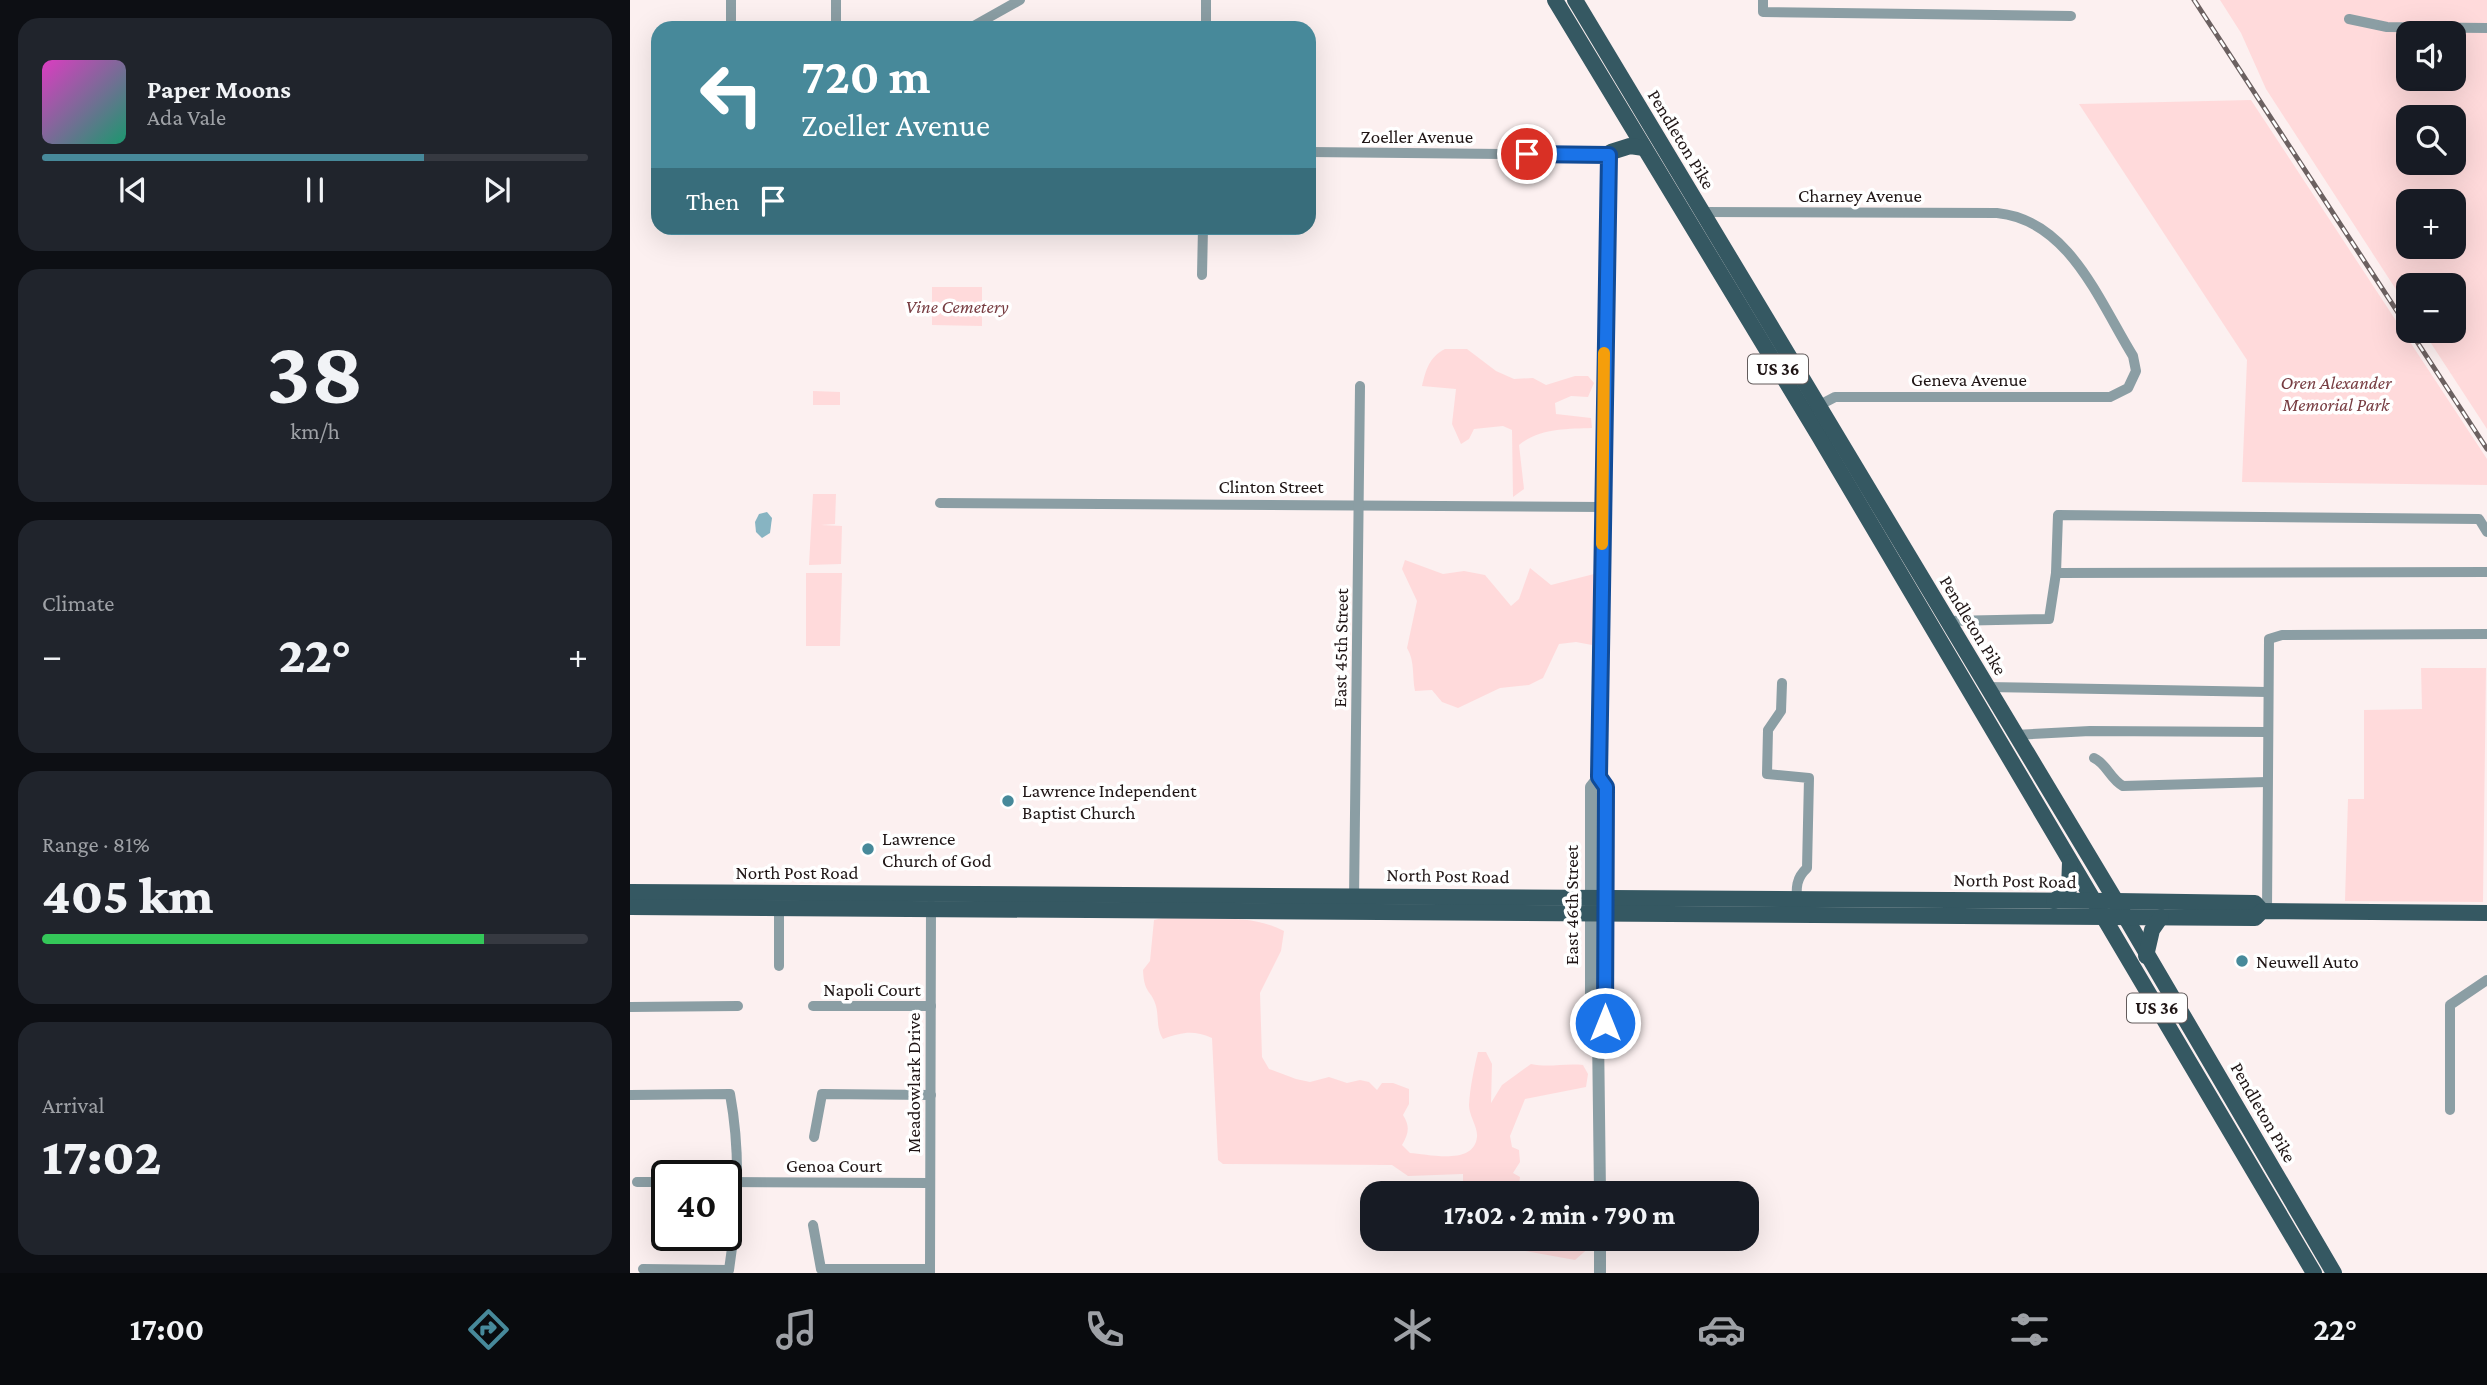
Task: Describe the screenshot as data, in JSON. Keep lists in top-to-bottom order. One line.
{"streets":{"main road":["Pendleton Pike","US 36","North Post Road"],"street":["Zoeller Avenue","Charney Avenue","Geneva Avenue","Clinton Street","East 45th Street","East 46th Street","Napoli Court","Meadowlark Drive","Genoa Court"]},"crossings":[["Zoeller Avenue","East 46th Street"],["Pendleton Pike","Charney Avenue"],["Pendleton Pike","Geneva Avenue"],["Pendleton Pike","North Post Road"],["Charney Avenue","Geneva Avenue"],["Clinton Street","East 45th Street"],["Clinton Street","East 46th Street"],["East 45th Street","North Post Road"],["North Post Road","East 46th Street"],["North Post Road","Meadowlark Drive"],["Napoli Court","Meadowlark Drive"],["Meadowlark Drive","Genoa Court"]],"parks":["Vine Cemetery","Oren Alexander Memorial Park"],"places":["Lawrence Independent Baptist Church","Lawrence Church of God","Neuwell Auto"],"page":{"map_buttons":["+","−"],"turn":["720 m","Zoeller Avenue"],"song":["Paper Moons","Ada Vale"],"then":"Then","tile":[["38","km/h"],"Climate",["Range · 81%","405 km"],["Arrival","17:02"]],"heat":["−","22°","+"],"limit":"40","trip":"17:02 · 2 min · 790 m","tabs":["17:00","22°"]}}
